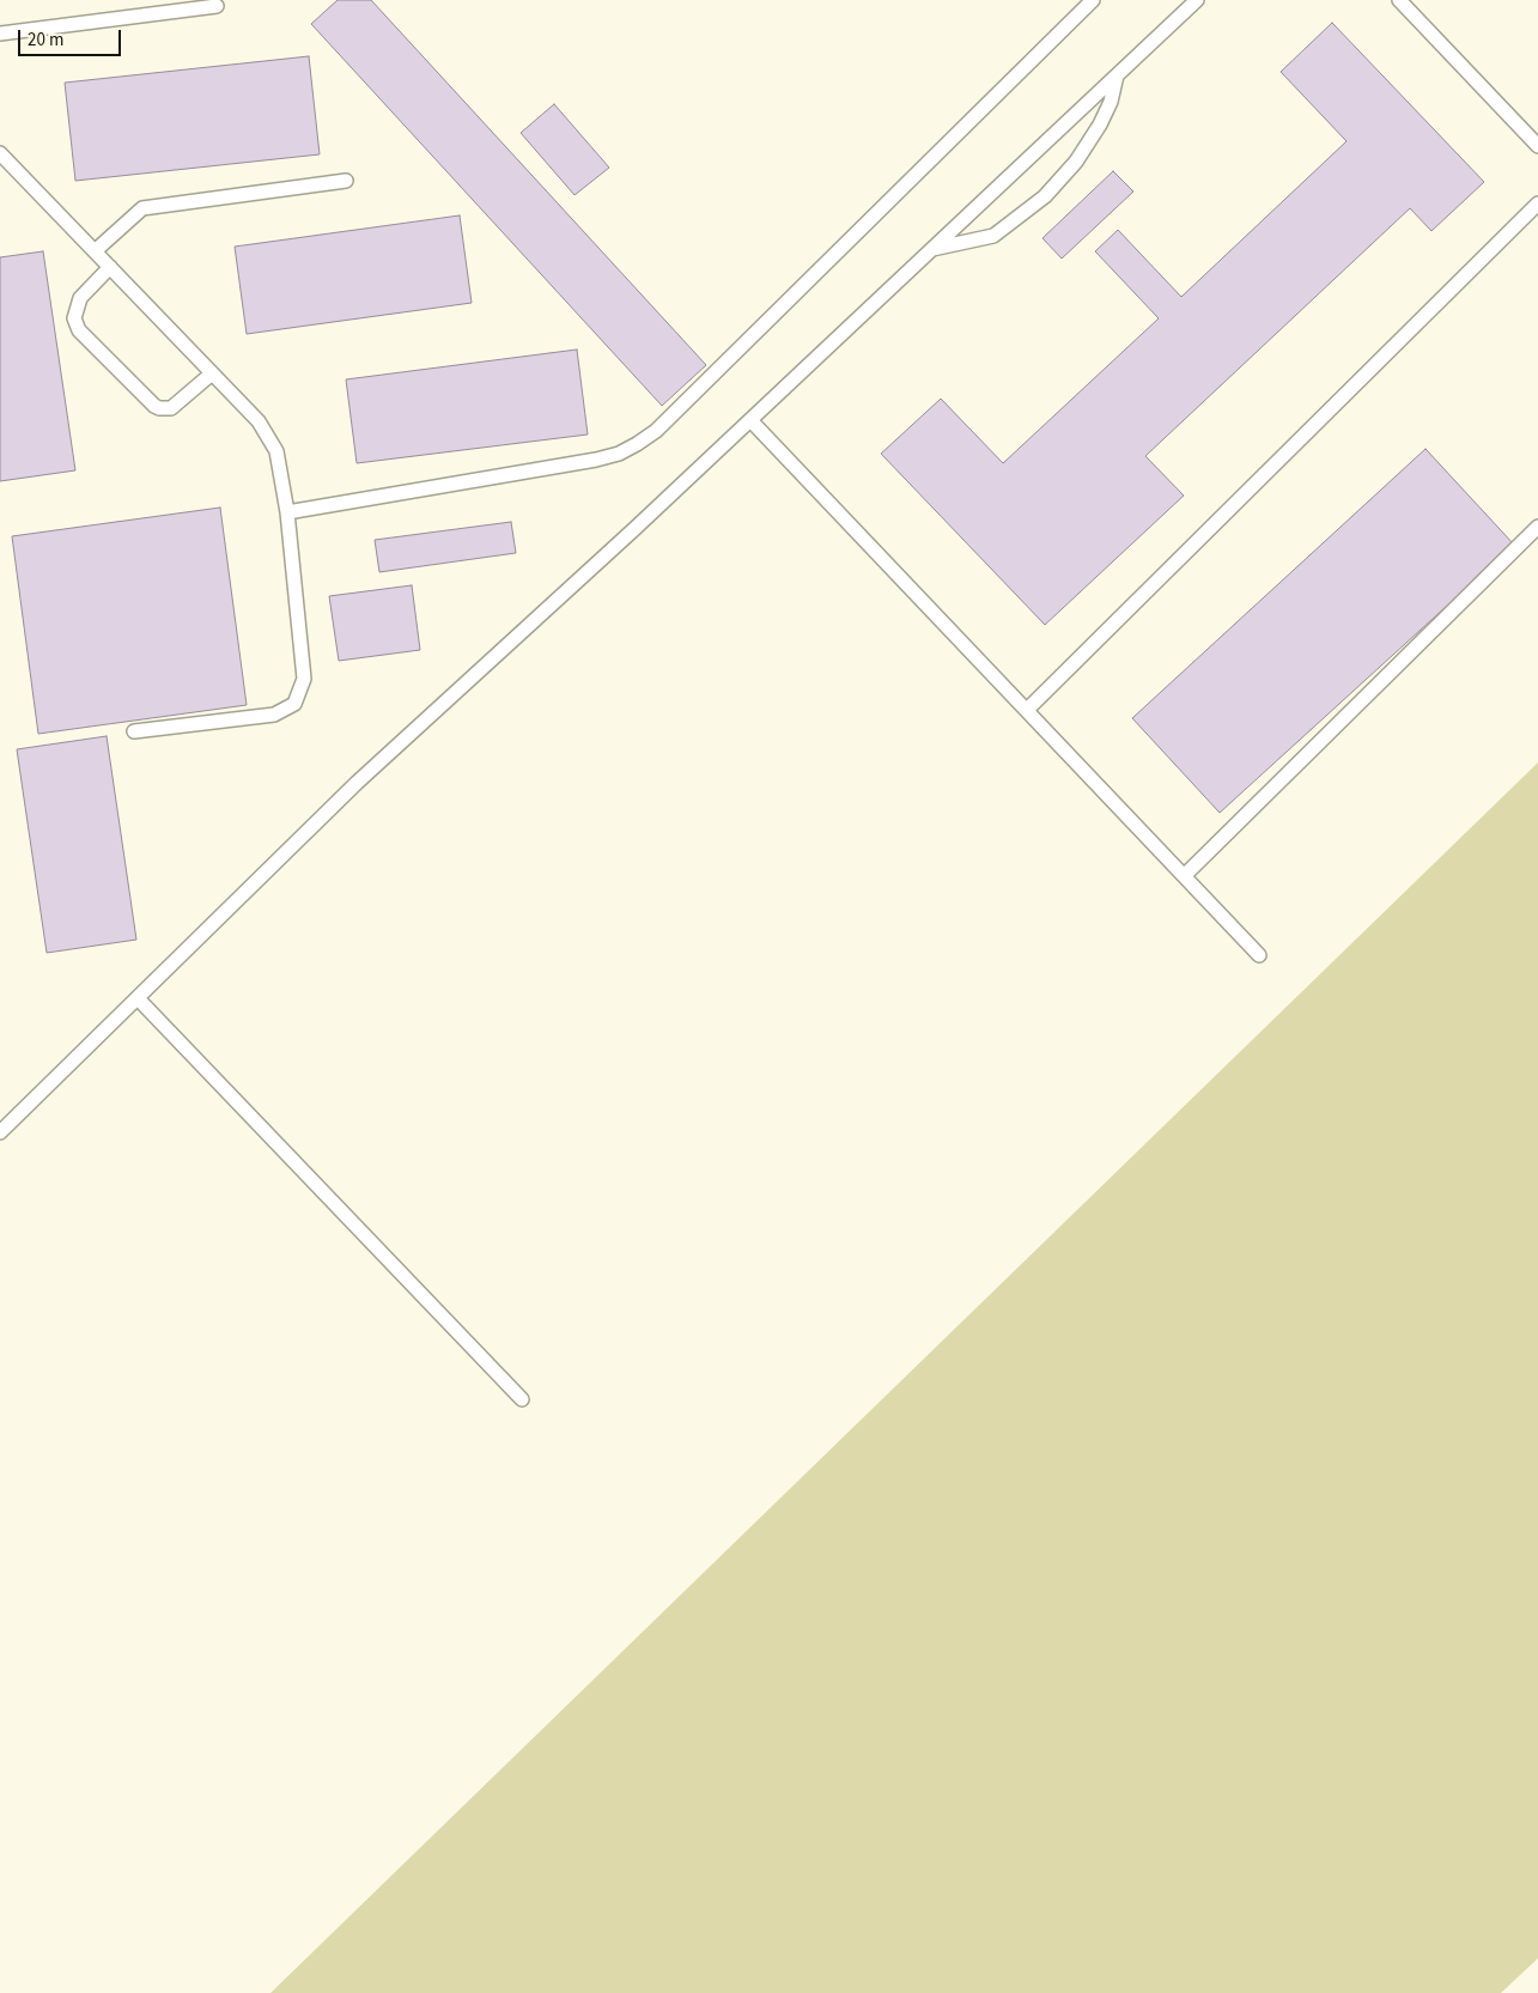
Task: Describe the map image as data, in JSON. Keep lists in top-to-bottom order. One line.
{"scale_bar":"20 m"}
